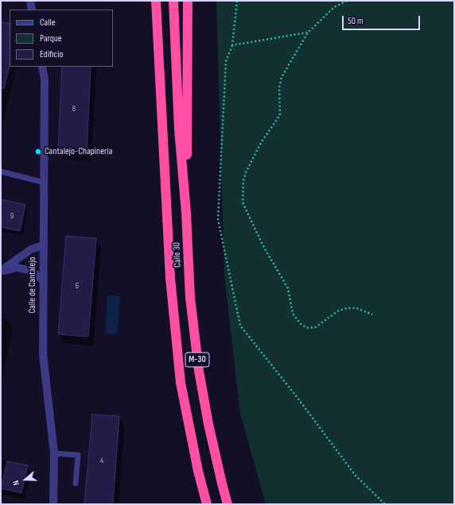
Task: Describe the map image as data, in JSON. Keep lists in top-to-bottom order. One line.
{"streets":{"highway":["Calle 30","M-30"],"street":["Calle de Cantalejo"]},"places":["Cantalejo-Chapineria"],"house_numbers":["8","9","6","4"],"legend":["Calle","Parque","Edificio"],"scale_bar":"50 m","north":"left"}
